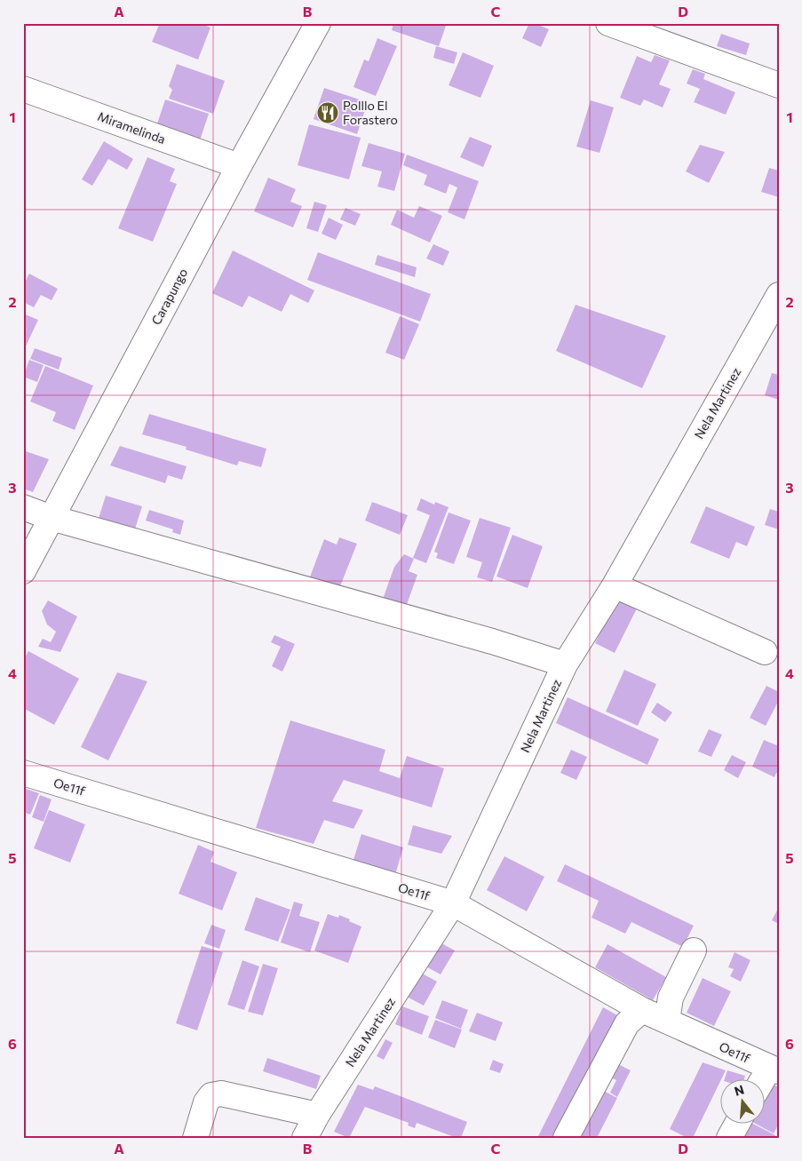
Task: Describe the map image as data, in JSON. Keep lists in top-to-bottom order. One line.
{"streets":{"street":["Miramelinda","Carapungo","Nela Martinez","Oe11f"]},"crossings":[["Miramelinda","Carapungo"],["Nela Martinez","Oe11f"]],"places":{"restaurant":["Polllo El Forastero"]},"north":"top","grid":{"columns":["A","B","C","D"],"rows":["1","2","3","4","5","6"]}}
